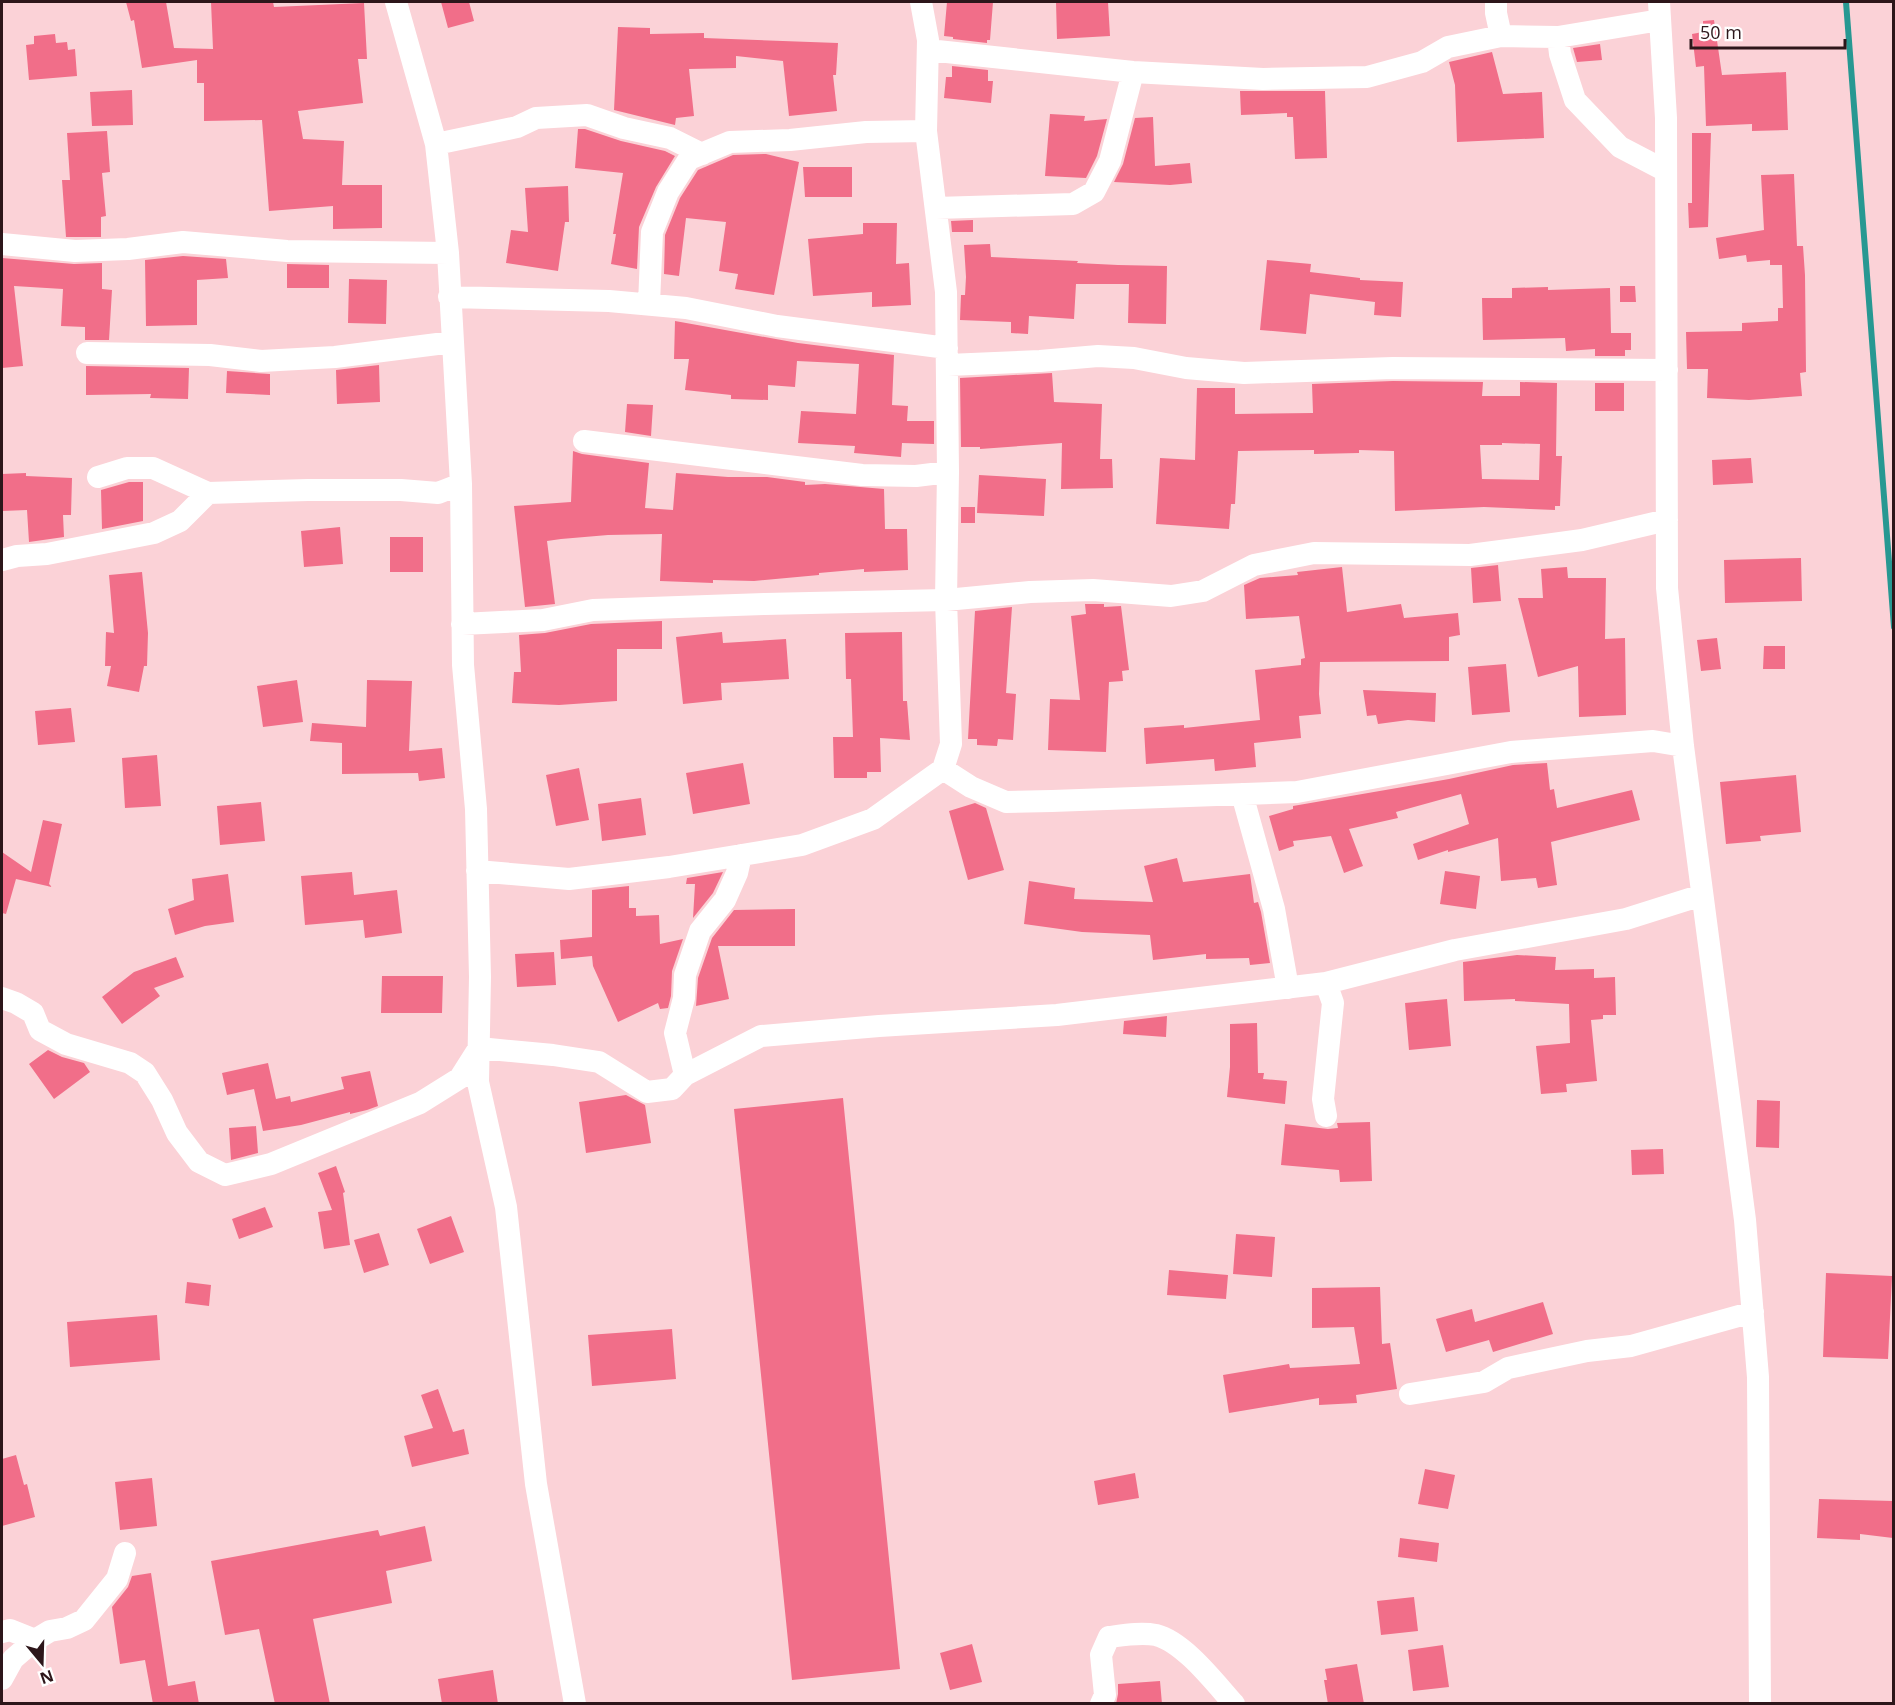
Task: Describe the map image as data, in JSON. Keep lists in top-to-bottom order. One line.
{"scale_bar":"50 m","north":"bottom"}
